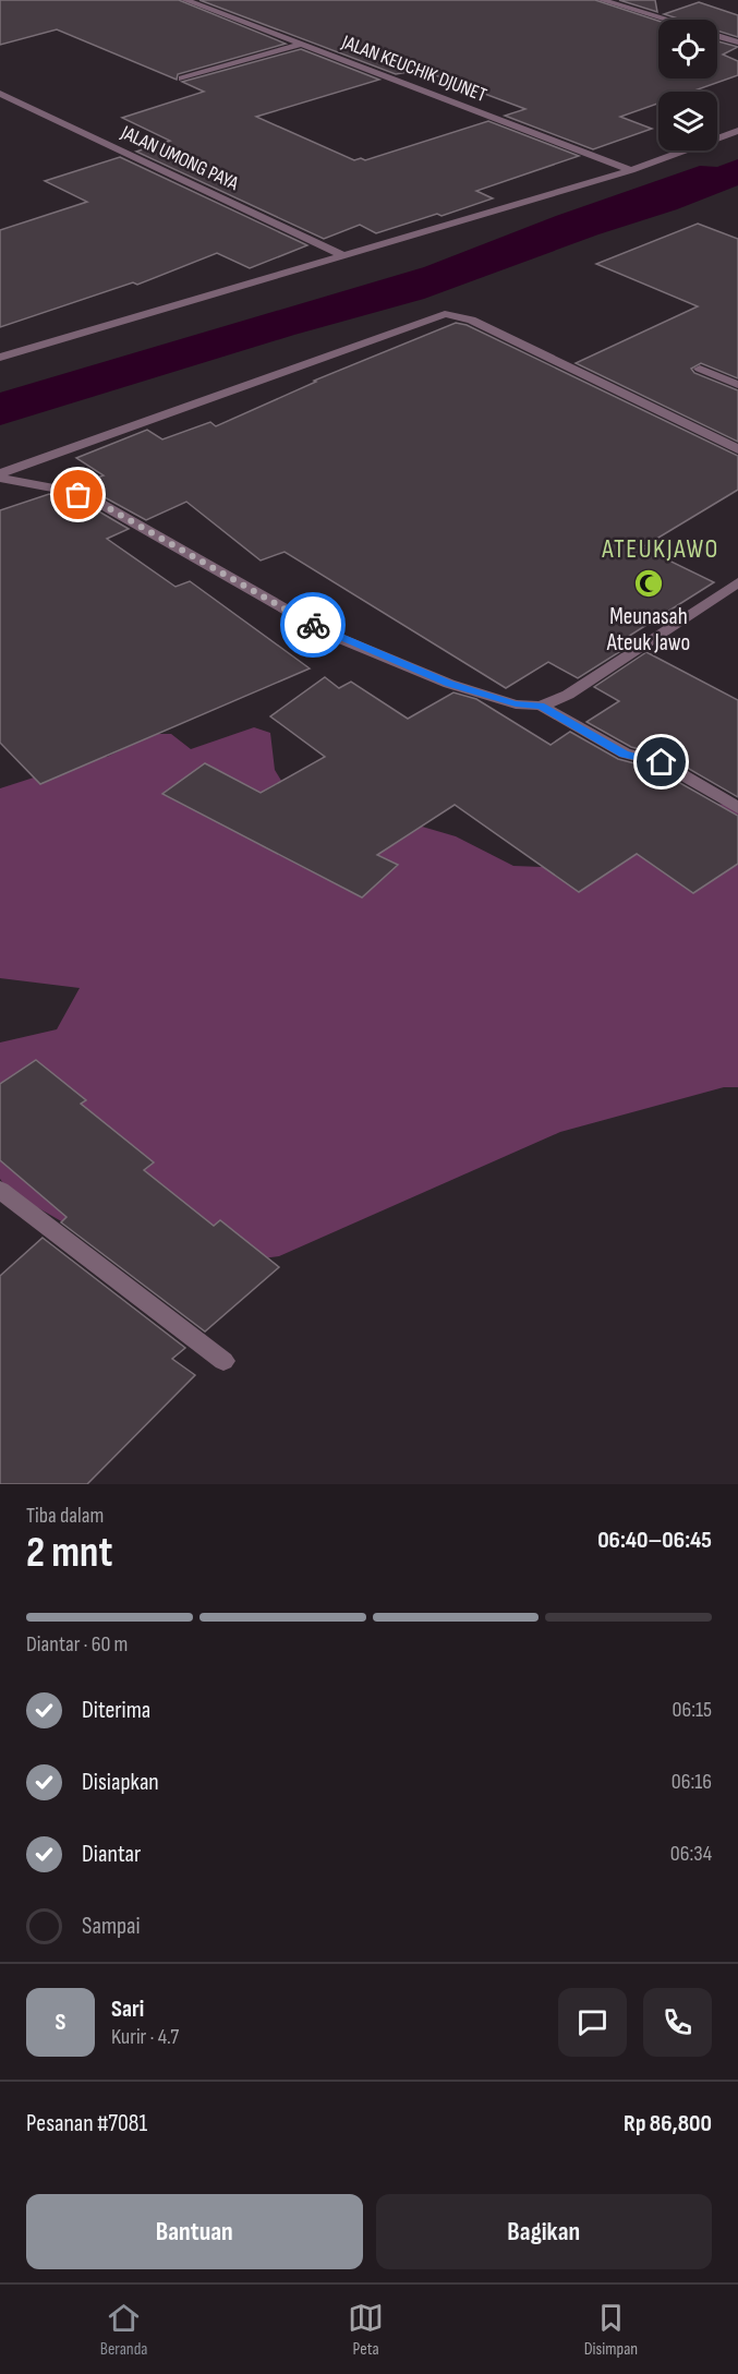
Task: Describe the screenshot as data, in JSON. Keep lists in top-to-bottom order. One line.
{"streets":{"street":["JALAN KEUCHIK DJUNET","JALAN UMONG PAYA"]},"districts":["ATEUKJAWO"],"places":{"mosque":["Meunasah Ateuk Jawo"]},"page":{"heading":["2 mnt","Tiba dalam","06:40–06:45"],"panel":["Sari","Kurir · 4.7","Pesanan #7081","Rp 86,800"],"bar":"Diantar · 60 m","list":[["Diterima","06:15"],["Disiapkan","06:16"],["Diantar","06:34"],"Sampai"],"round":"S","buttons":["Bantuan","Bagikan"],"tabs":["Beranda","Peta","Disimpan"]}}
